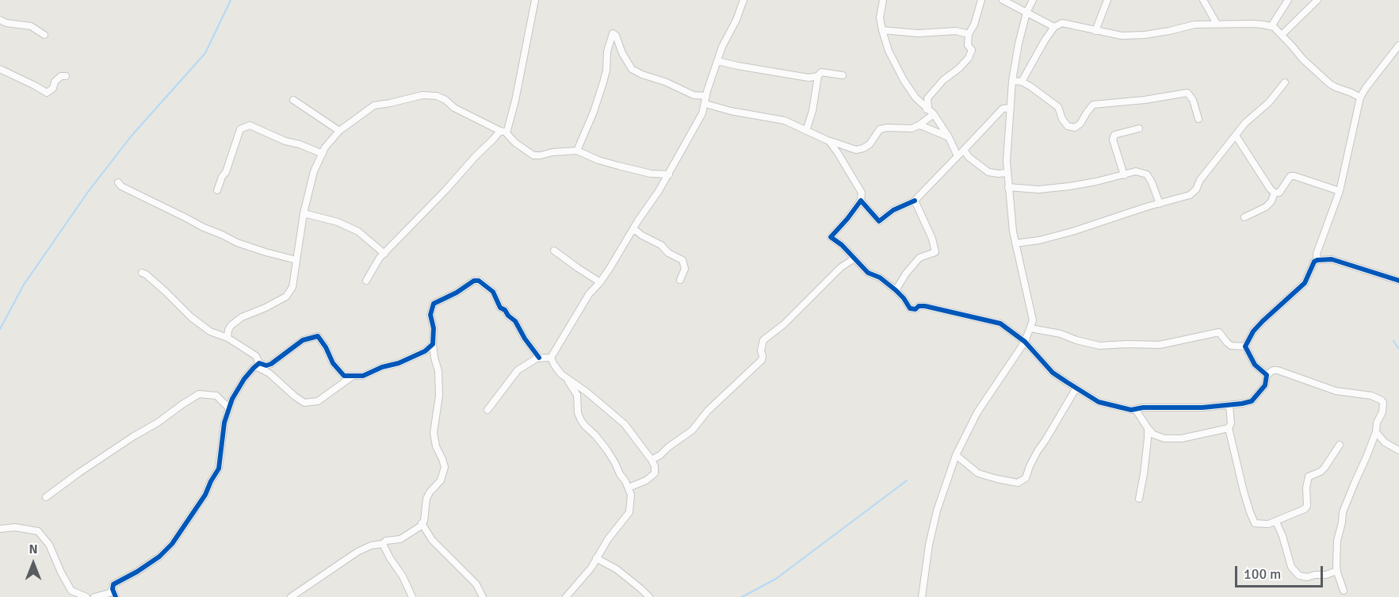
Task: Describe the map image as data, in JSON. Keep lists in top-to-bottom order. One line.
{"scale_bar":"100 m","north":"top"}
